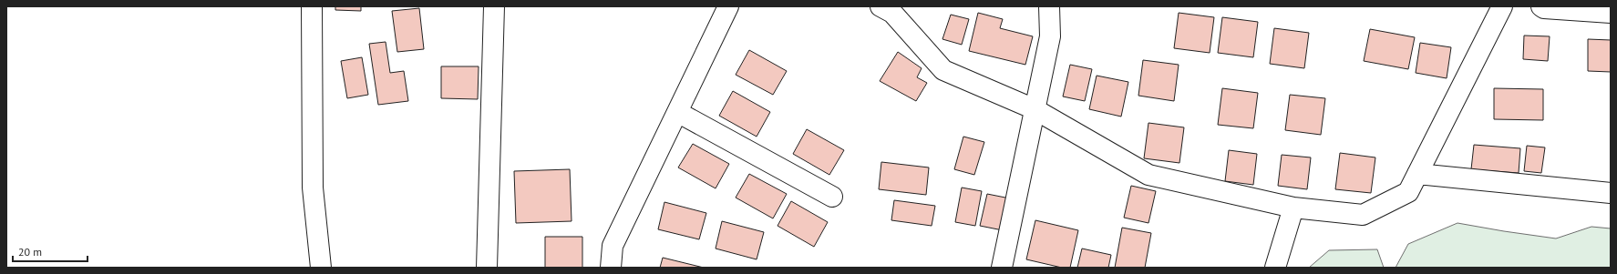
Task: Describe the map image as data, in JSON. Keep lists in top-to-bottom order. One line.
{"scale_bar":"20 m"}
